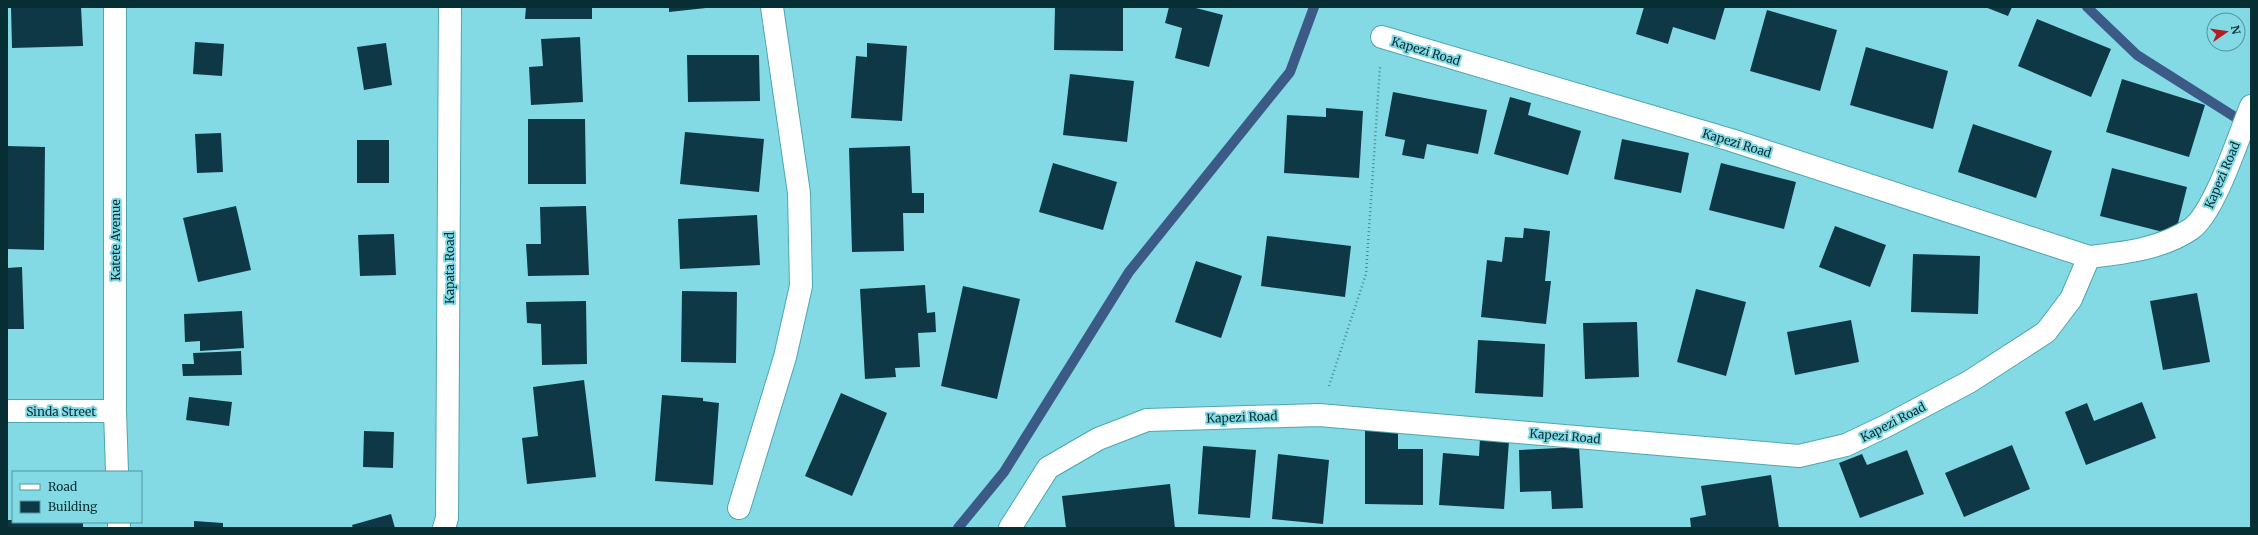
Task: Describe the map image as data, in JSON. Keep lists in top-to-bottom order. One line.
{"streets":{"street":["Kapezi Road","Katete Avenue","Kapata Road","Sinda Street"]},"crossings":[["Katete Avenue","Sinda Street"]],"legend":["Road","Building"],"north":"right"}
